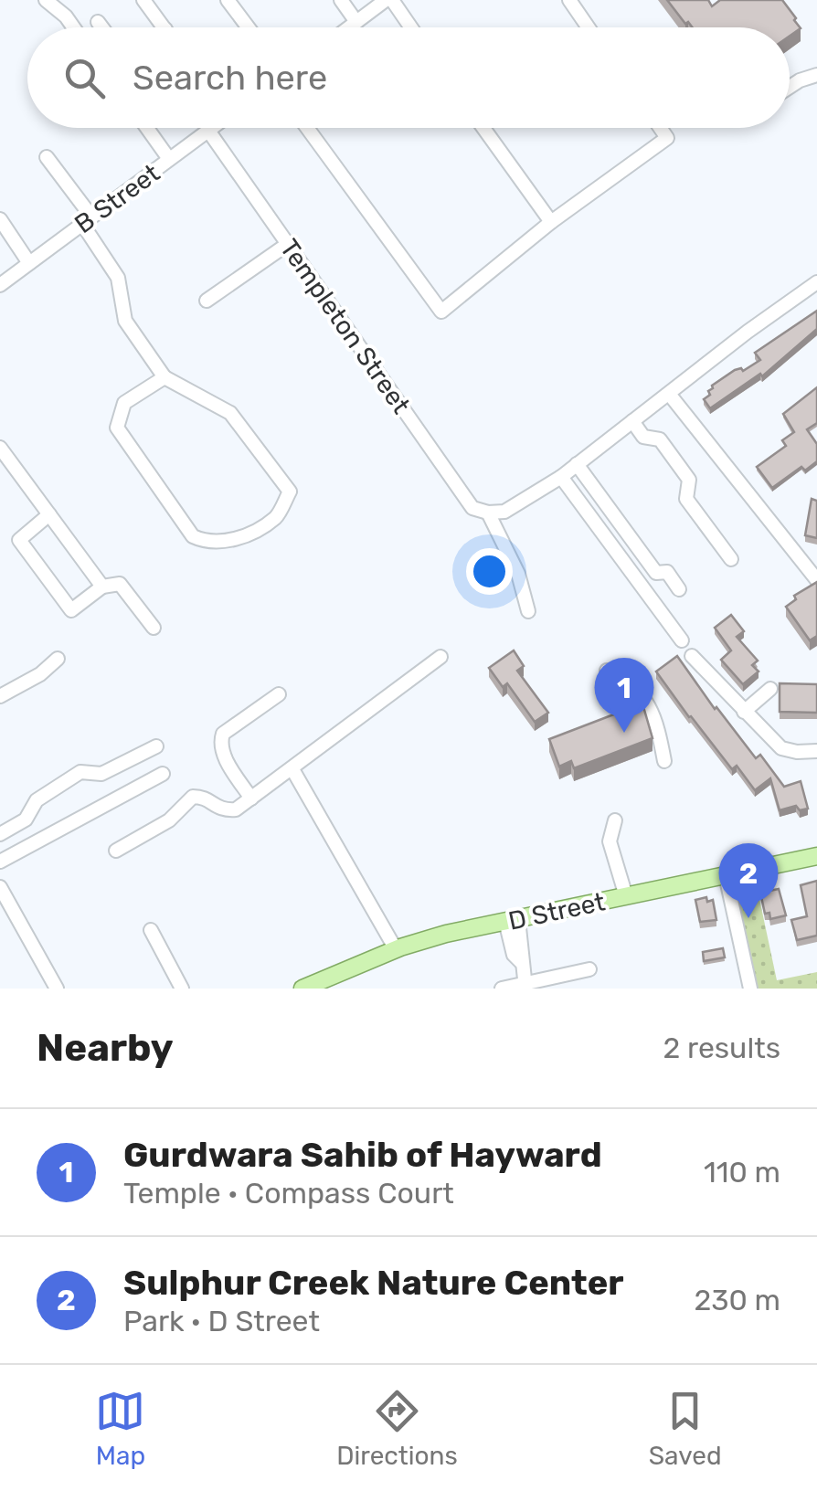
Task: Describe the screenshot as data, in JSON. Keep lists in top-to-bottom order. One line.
{"streets":{"main road":["D Street"],"street":["B Street","Templeton Street"]},"crossings":[["B Street","Templeton Street"]],"page":{"search":"Search here","pins":["1","2"],"heading":["Nearby","2 results"],"list":[{"mark":"1","name":"Gurdwara Sahib of Hayward","note":"Temple · Compass Court","value":"110 m"},{"mark":"2","name":"Sulphur Creek Nature Center","note":"Park · D Street","value":"230 m"}],"nav":["Map","Directions","Saved"]}}
